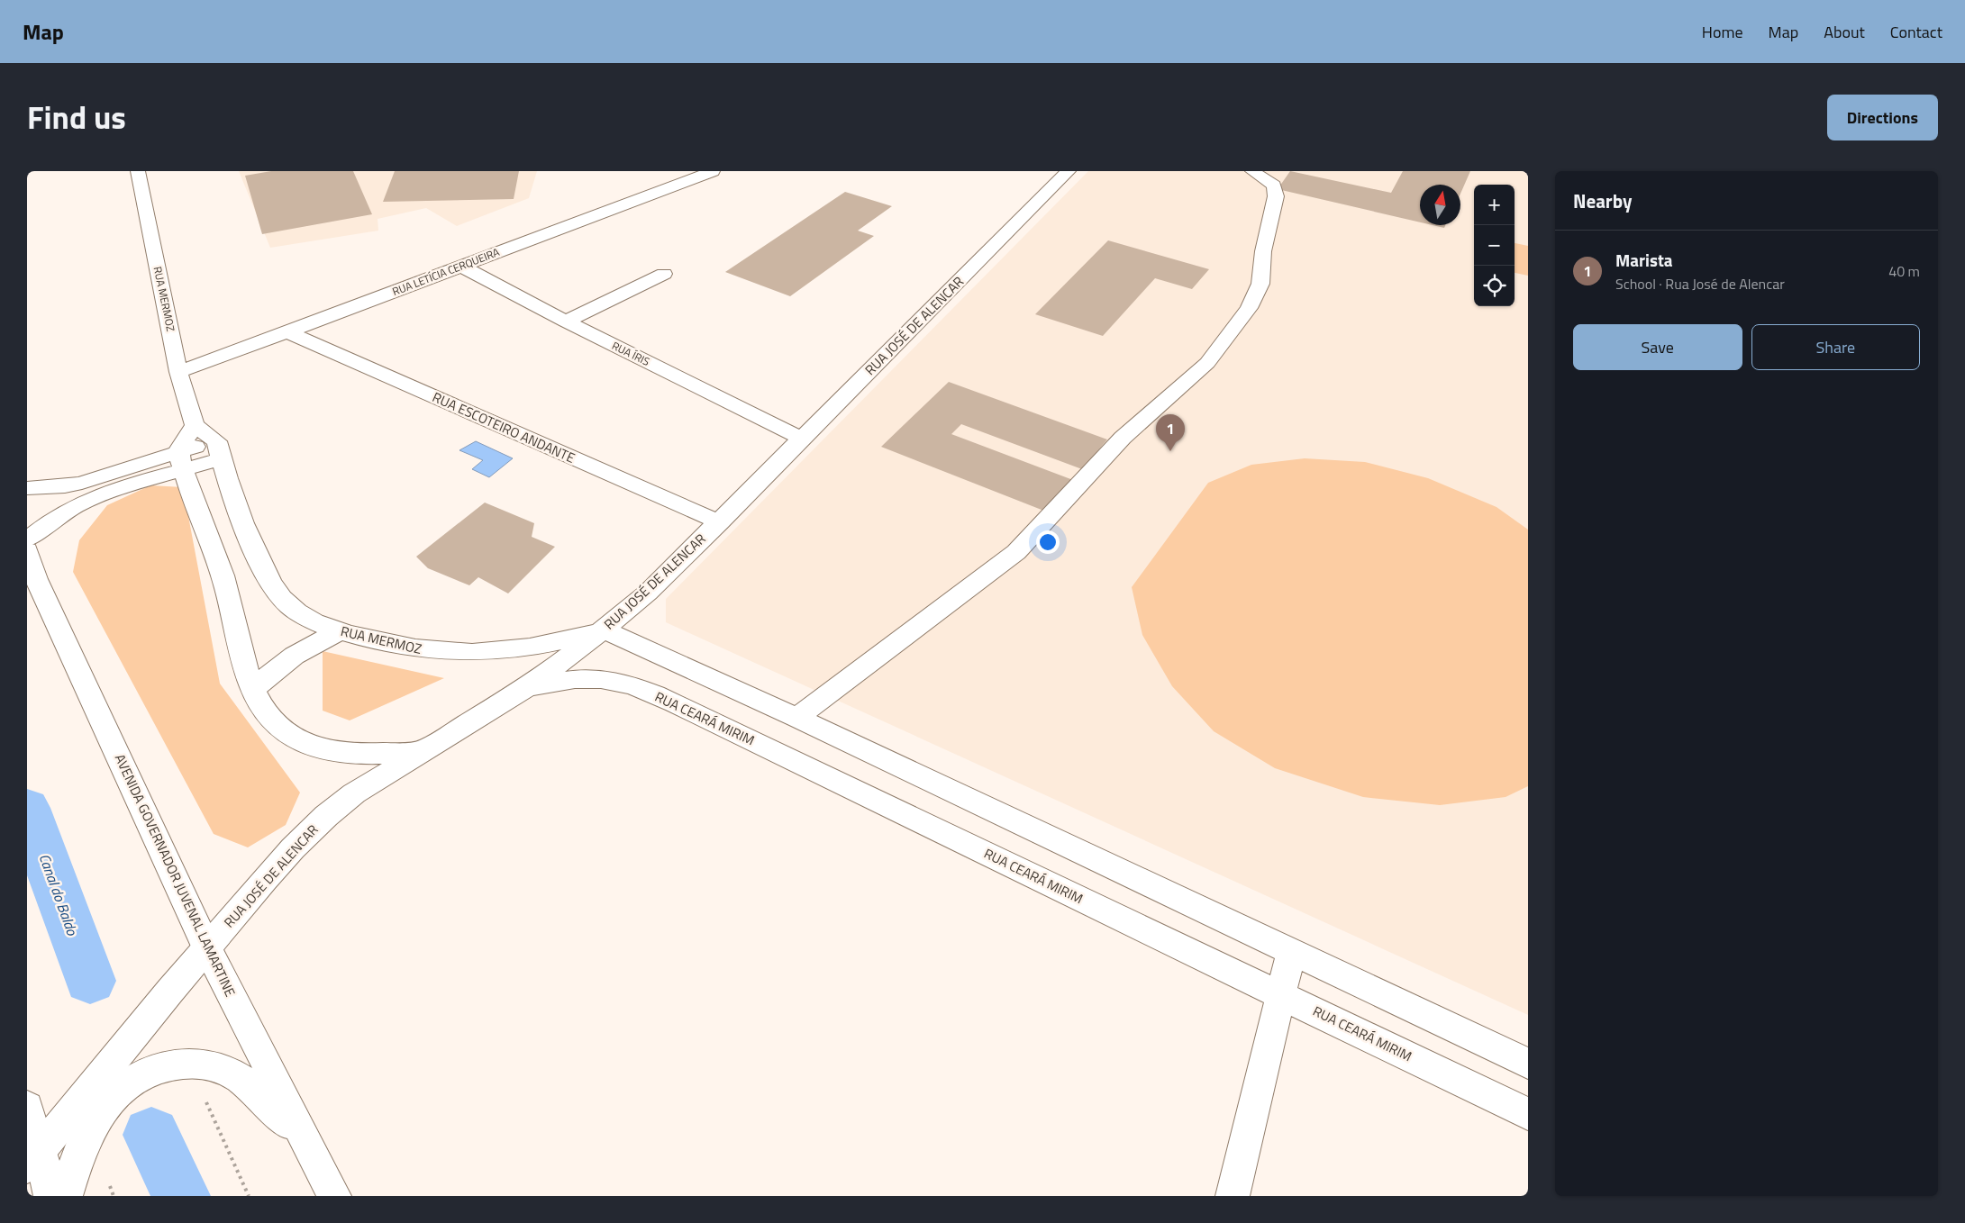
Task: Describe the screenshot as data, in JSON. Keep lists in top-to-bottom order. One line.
{"streets":{"street":["RUA LETÍCIA CERQUEIRA","RUA MERMOZ","RUA JOSÉ DE ALENCAR","RUA ÍRIS","RUA ESCOTEIRO ANDANTE","RUA CEARÁ MIRIM","AVENIDA GOVERNADOR JUVENAL LAMARTINE"]},"crossings":[["RUA LETÍCIA CERQUEIRA","RUA MERMOZ"],["RUA LETÍCIA CERQUEIRA","RUA ÍRIS"],["RUA LETÍCIA CERQUEIRA","RUA ESCOTEIRO ANDANTE"],["RUA MERMOZ","RUA JOSÉ DE ALENCAR"],["RUA JOSÉ DE ALENCAR","RUA ÍRIS"],["RUA JOSÉ DE ALENCAR","RUA ESCOTEIRO ANDANTE"],["RUA JOSÉ DE ALENCAR","RUA CEARÁ MIRIM"],["RUA JOSÉ DE ALENCAR","AVENIDA GOVERNADOR JUVENAL LAMARTINE"]],"water":["Canal do Baldo"],"north":"top","page":{"header":"Map","nav":["Home","Map","About","Contact"],"title":"Find us","buttons":["Directions",["Save","Share"]],"heading":"Nearby","map_buttons":["+","−"],"list":[{"mark":"1","name":"Marista","note":"School · Rua José de Alencar","value":"40 m"}],"pins":"1"}}
